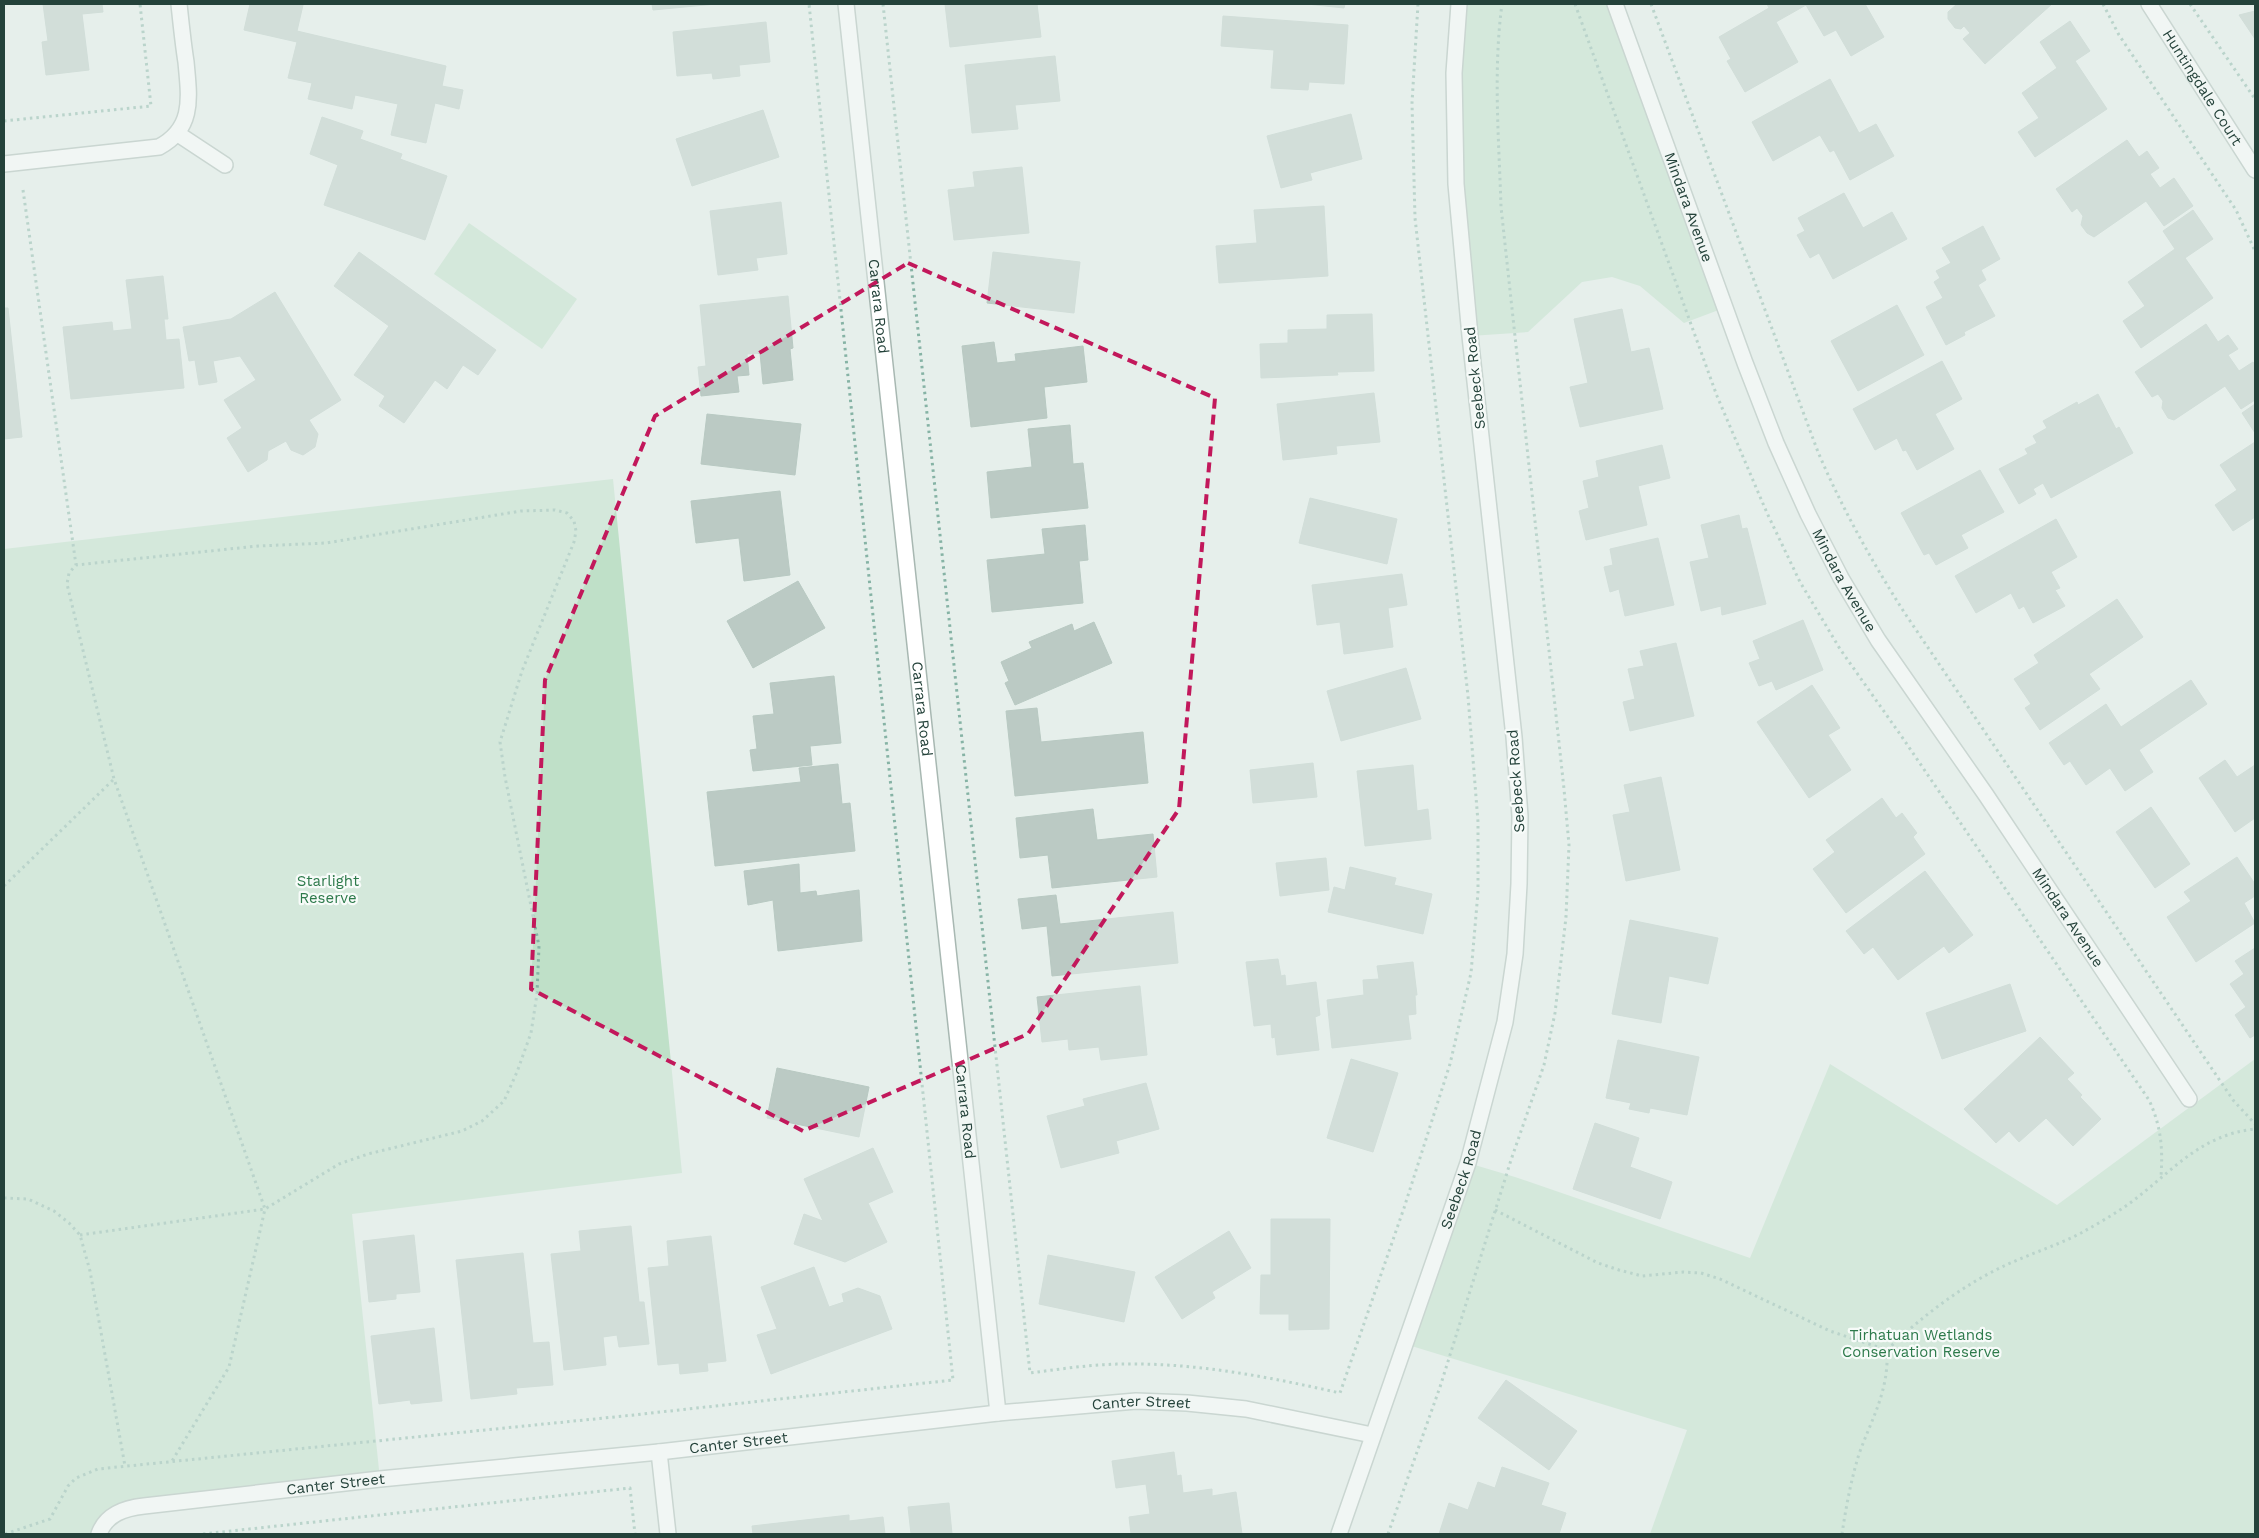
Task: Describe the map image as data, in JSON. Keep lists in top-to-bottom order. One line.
{"streets":{"street":["Huntingdale Court","Mindara Avenue","Carrara Road","Seebeck Road","Canter Street"]},"crossings":[["Carrara Road","Canter Street"],["Seebeck Road","Canter Street"]],"parks":["Starlight Reserve","Tirhatuan Wetlands Conservation Reserve"]}
